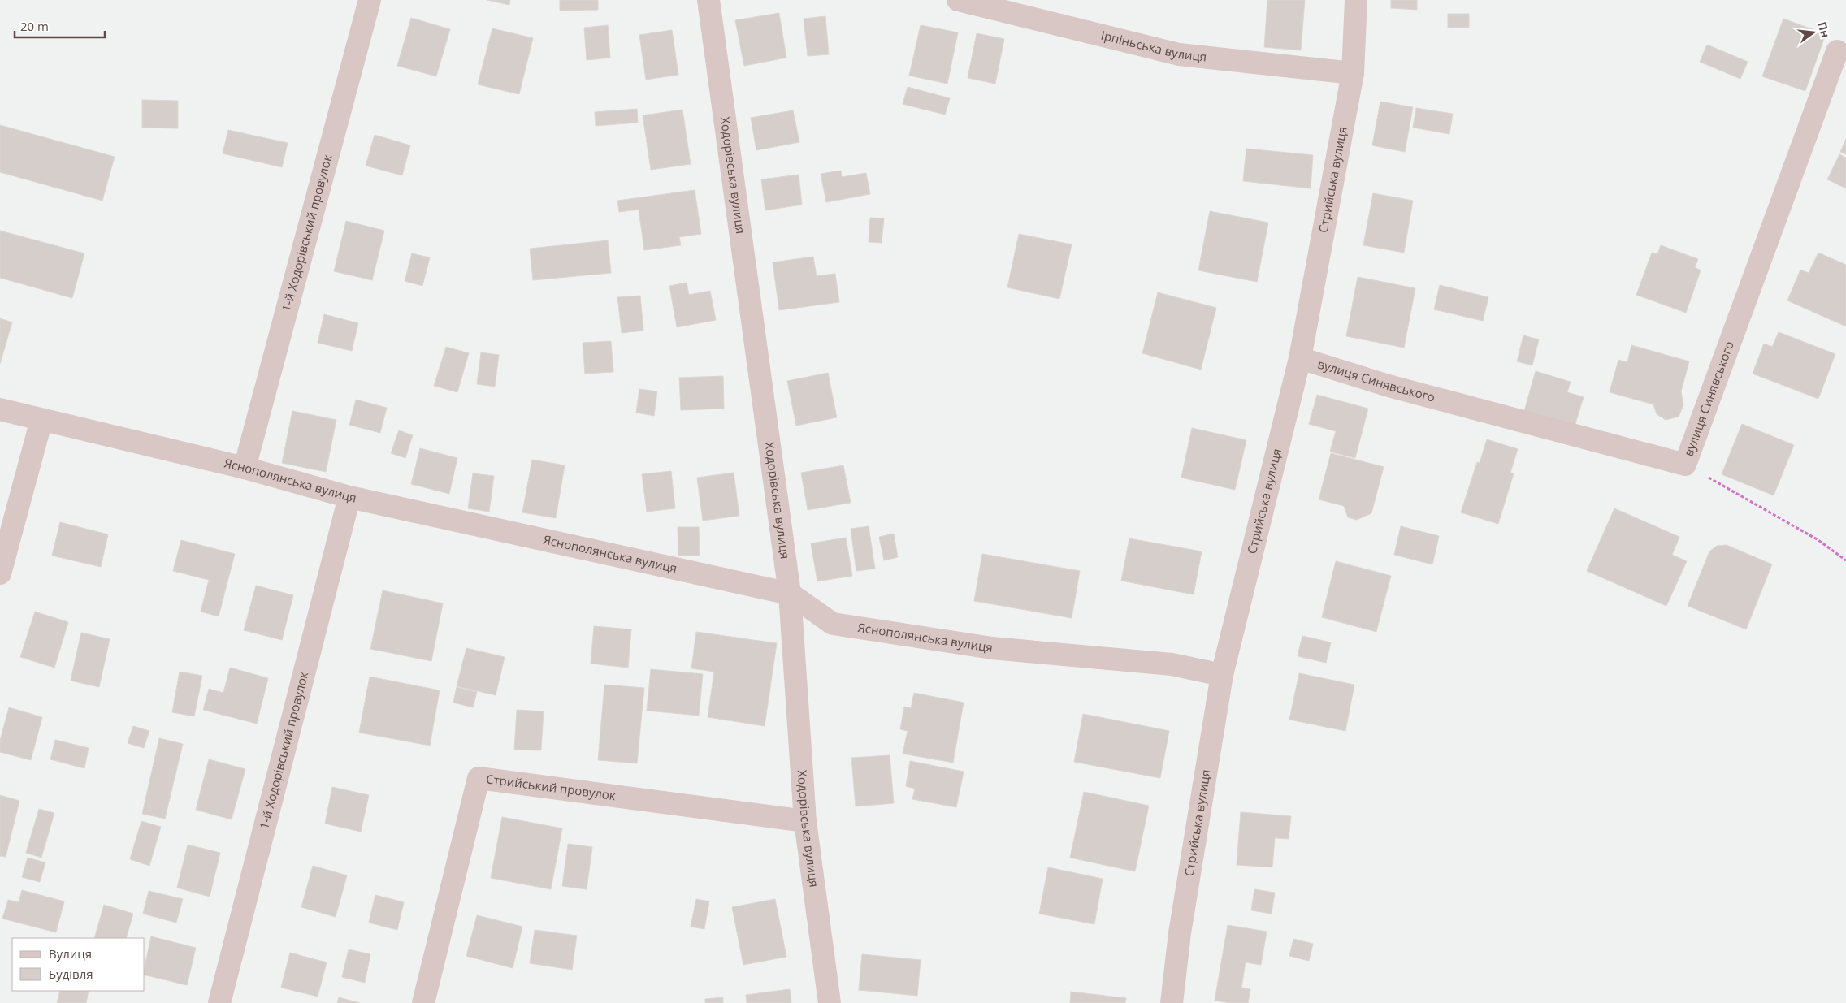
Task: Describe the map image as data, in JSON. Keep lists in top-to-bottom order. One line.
{"streets":{"street":["Ірпіньська вулиця","Ходорівська вулиця","Стрийська вулиця","1-й Ходорівський провулок","вулиця Синявського","Яснополянська вулиця","Стрийський провулок"]},"crossings":[["Ірпіньська вулиця","Стрийська вулиця"],["Ходорівська вулиця","Яснополянська вулиця"],["Ходорівська вулиця","Стрийський провулок"],["Стрийська вулиця","вулиця Синявського"],["Стрийська вулиця","Яснополянська вулиця"],["1-й Ходорівський провулок","Яснополянська вулиця"]],"legend":["Вулиця","Будівля"],"scale_bar":"20 m","north":"right"}
